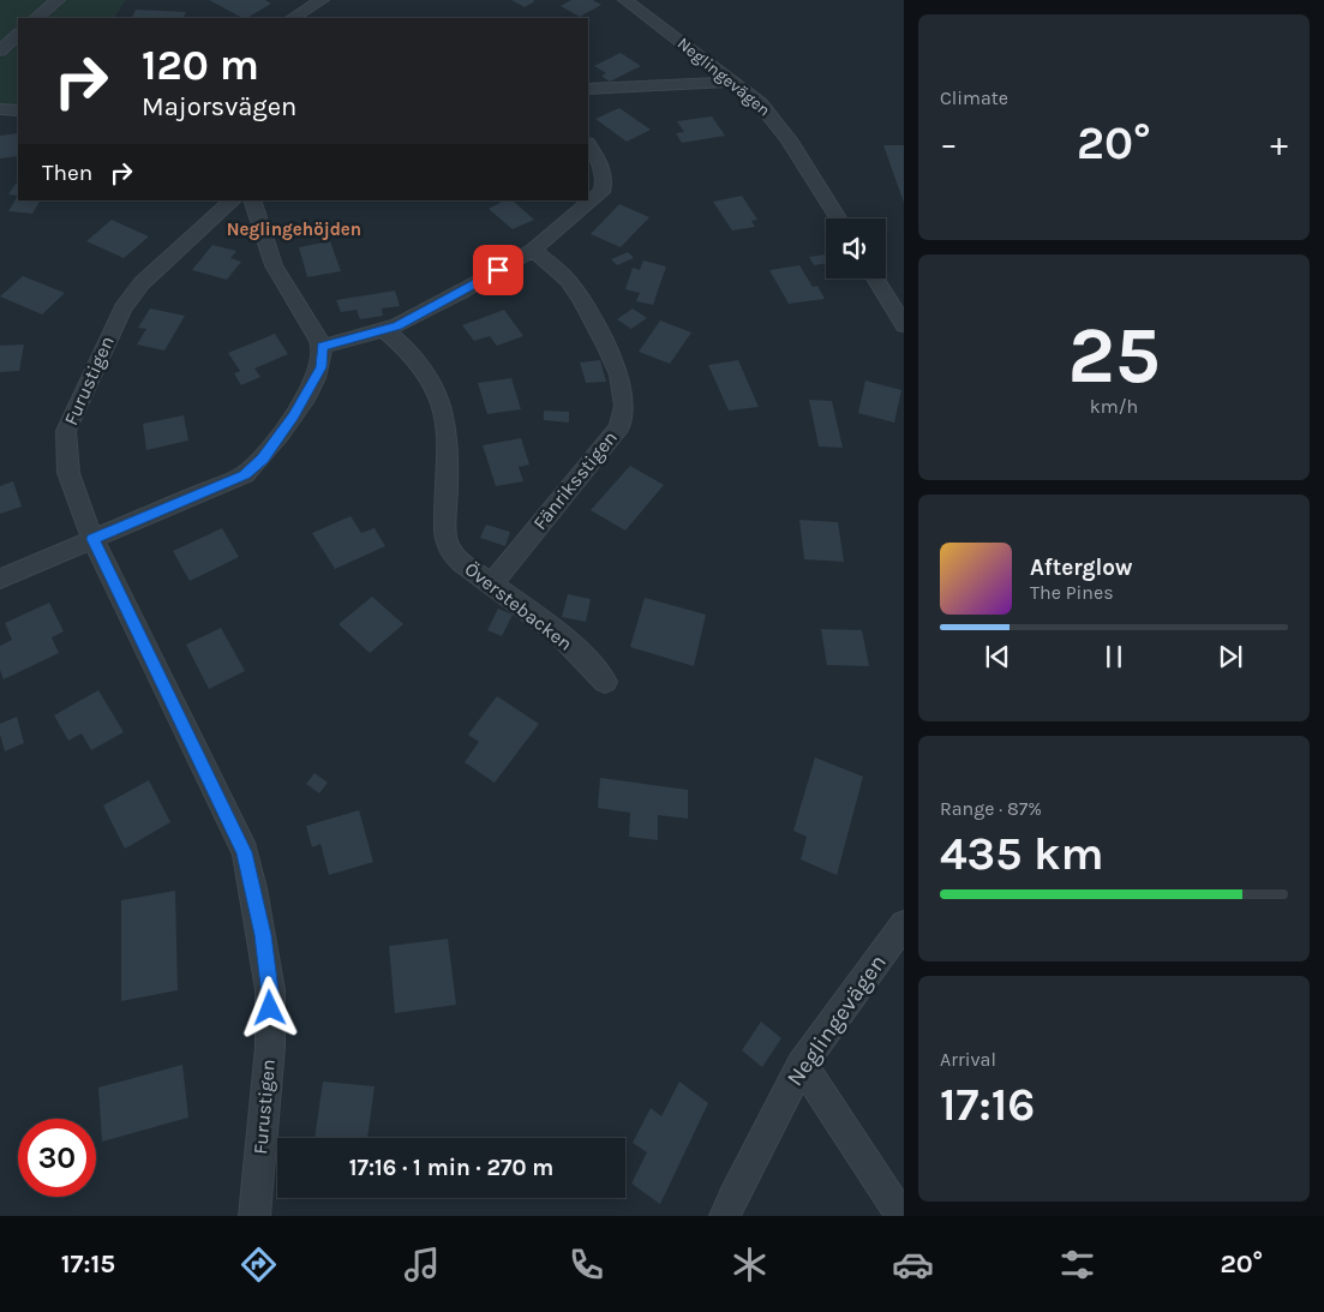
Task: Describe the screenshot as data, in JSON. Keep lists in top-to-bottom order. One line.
{"streets":{"street":["Neglingevägen","Furustigen","Fänriksstigen","Överstebacken"]},"crossings":[["Fänriksstigen","Överstebacken"]],"districts":["Neglingehöjden"],"page":{"tile":["Climate",["25","km/h"],["Range · 87%","435 km"],["Arrival","17:16"]],"turn":["120 m","Majorsvägen"],"heat":["−","20°","+"],"then":"Then","song":["Afterglow","The Pines"],"limit":"30","trip":"17:16 · 1 min · 270 m","tabs":["17:15","20°"]}}
